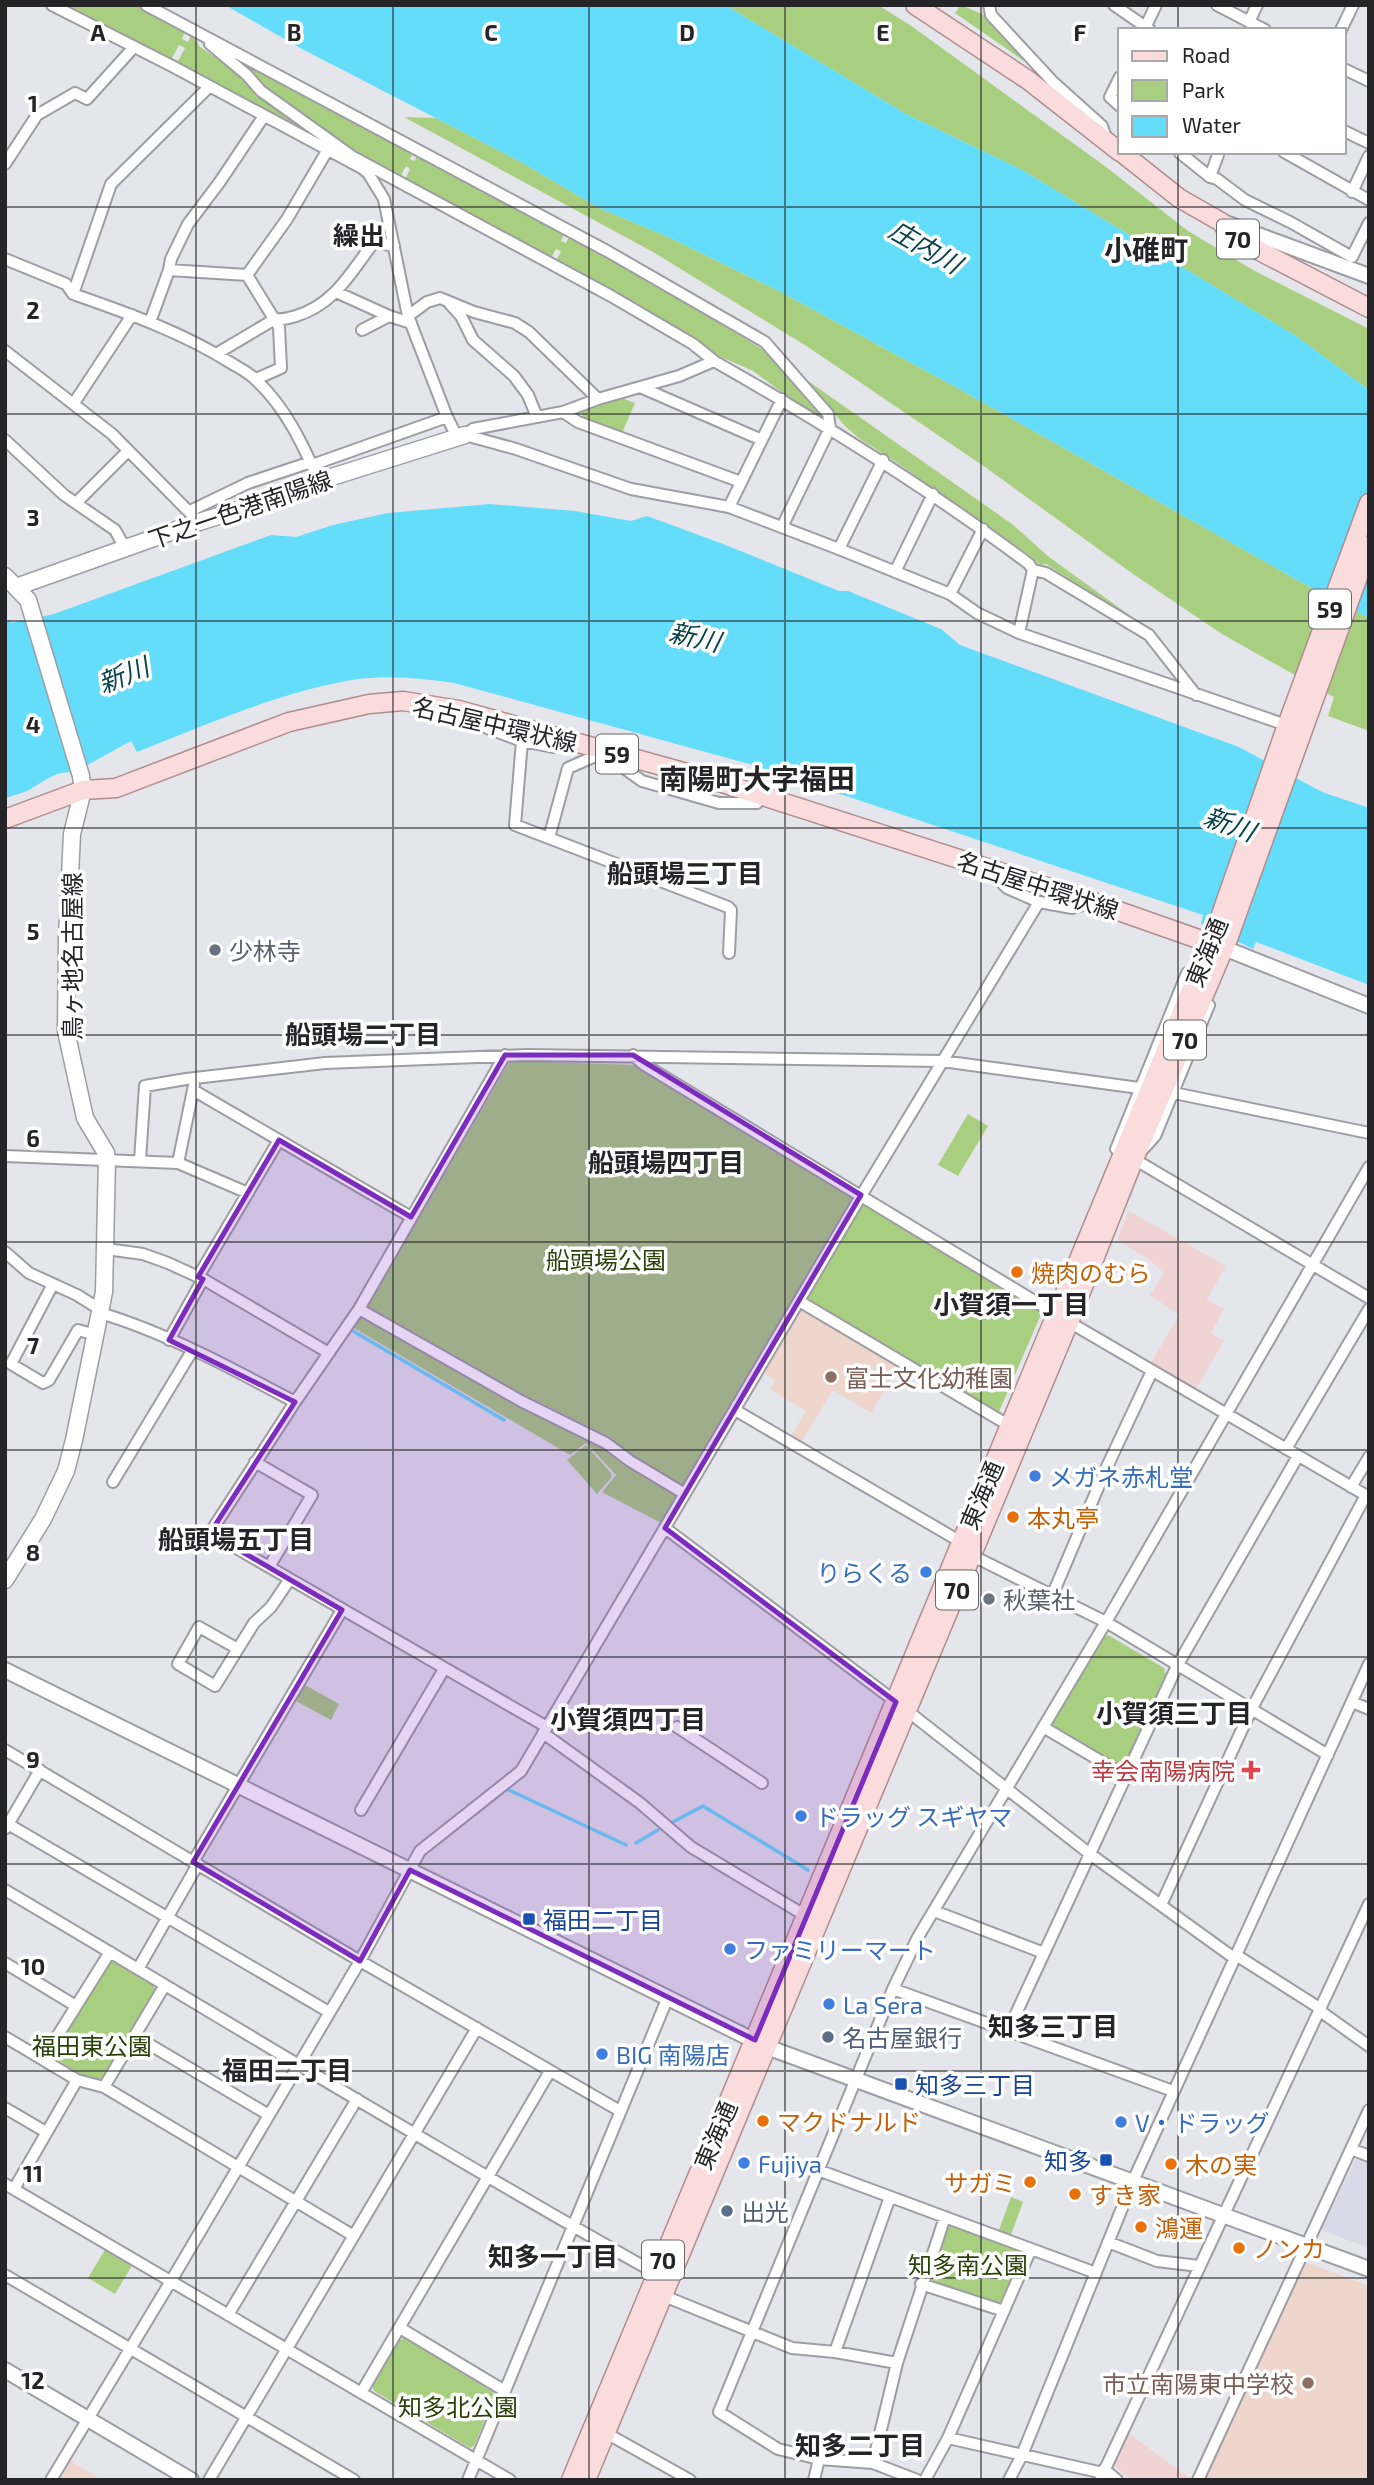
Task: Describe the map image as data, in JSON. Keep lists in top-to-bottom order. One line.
{"streets":{"main road":["70","下之一色港南陽線","59","名古屋中環状線","東海通","鳥ヶ地名古屋線"]},"crossings":[["名古屋中環状線","東海通"],["名古屋中環状線","鳥ヶ地名古屋線"]],"districts":["繰出","小碓町","南陽町大字福田","船頭場三丁目","船頭場二丁目","船頭場四丁目","小賀須一丁目","船頭場五丁目","小賀須三丁目","小賀須四丁目","知多三丁目","福田二丁目","知多一丁目","知多二丁目"],"water":["庄内川","新川"],"parks":["船頭場公園","福田東公園","知多南公園","知多北公園"],"places":{"other":["少林寺","焼肉のむら","富士文化幼稚園","メガネ赤札堂","本丸亭","りらくる","秋葉社","ドラッグ スギヤマ","ファミリーマート","La Sera","名古屋銀行","BIG 南陽店","マクドナルド","V・ドラッグ","Fujiya","木の実","サガミ","すき家","出光","鴻運","ノンカ","市立南陽東中学校"],"health":["幸会南陽病院"],"transit":["福田二丁目","知多三丁目","知多"]},"legend":["Road","Park","Water"],"grid":{"columns":["A","B","C","D","E","F"],"rows":["1","2","3","4","5","6","7","8","9","10","11","12"]}}
